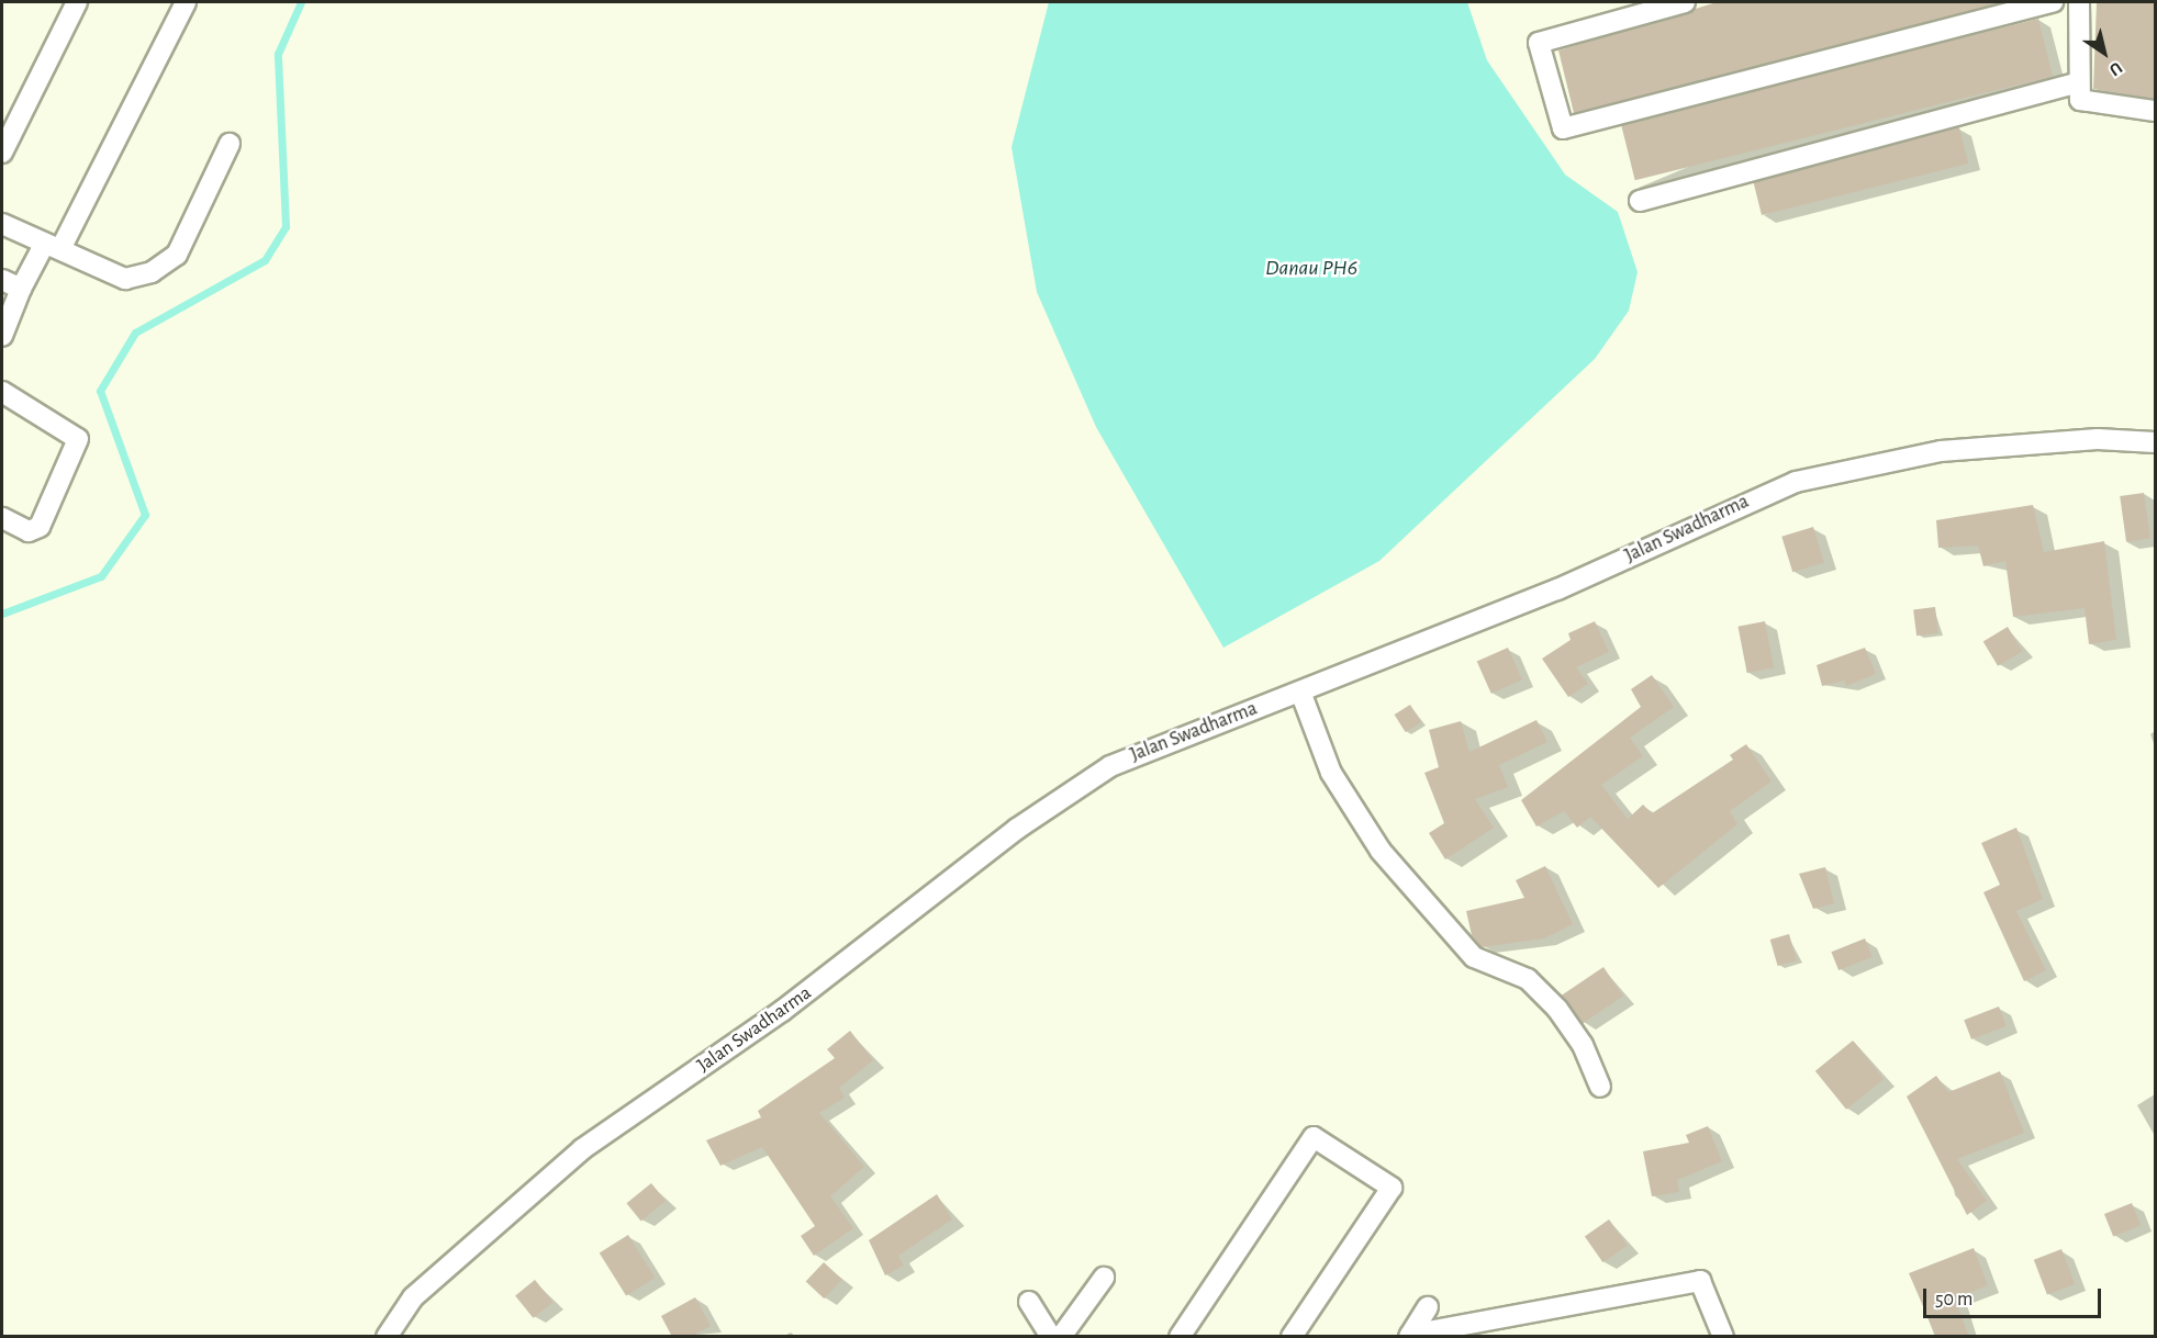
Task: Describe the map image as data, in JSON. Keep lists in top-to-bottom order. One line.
{"streets":{"street":["Jalan Swadharma"]},"water":["Danau PH6"],"scale_bar":"50 m","north":"bottom right"}
